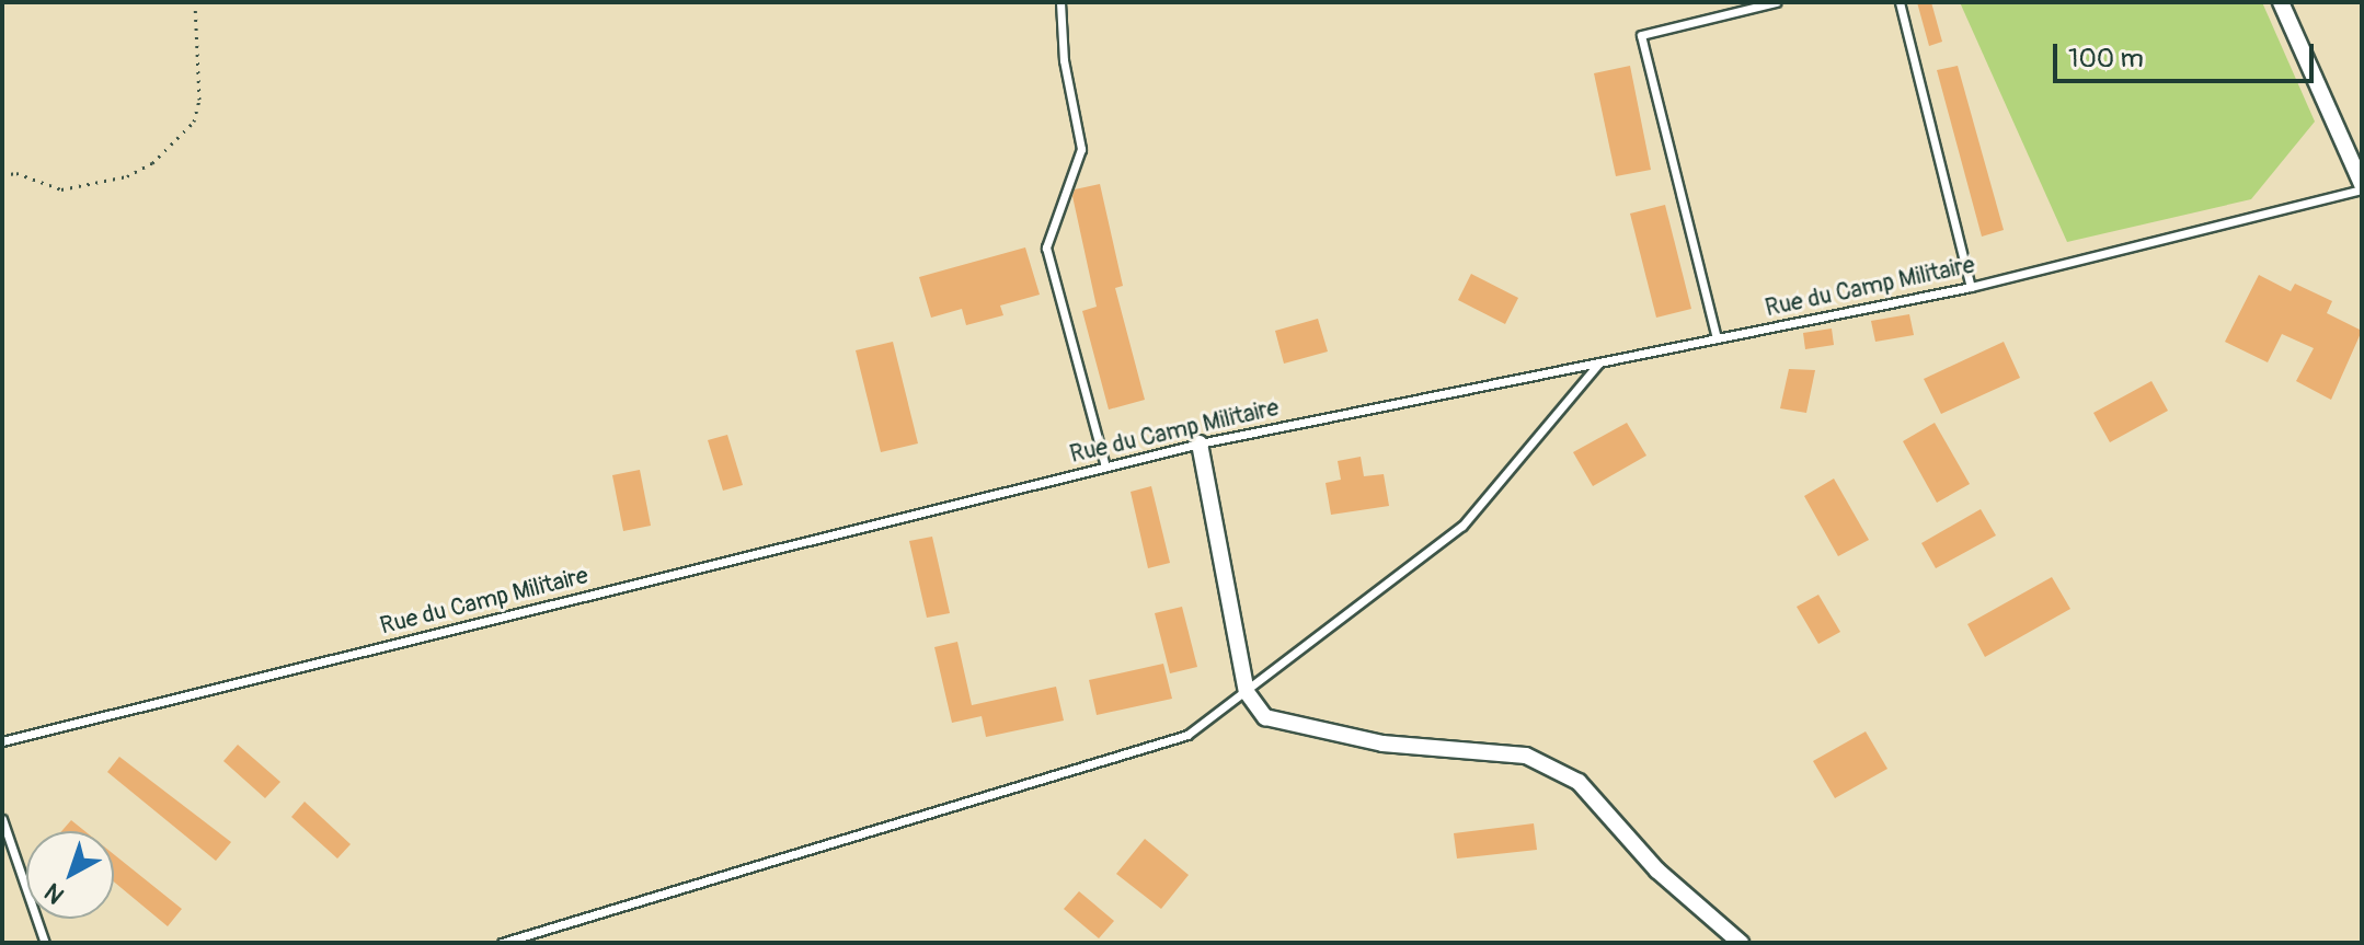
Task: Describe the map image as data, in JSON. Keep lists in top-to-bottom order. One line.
{"streets":{"lane":["Rue du Camp Militaire"]},"scale_bar":"100 m","north":"bottom left"}
